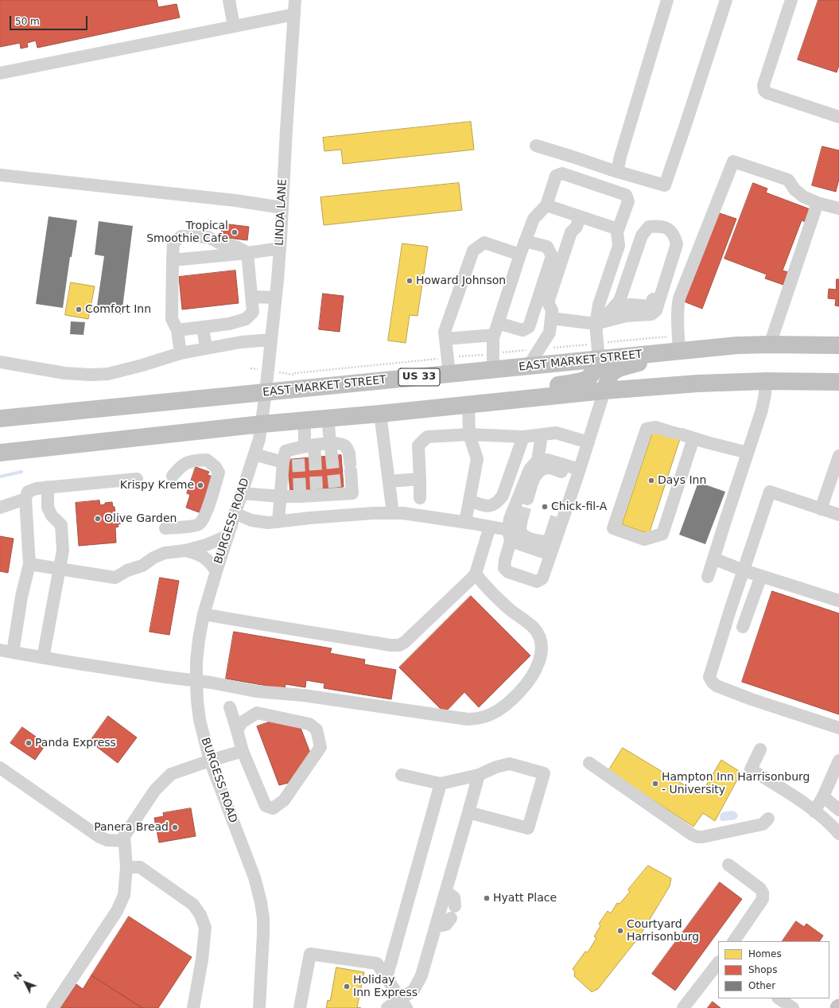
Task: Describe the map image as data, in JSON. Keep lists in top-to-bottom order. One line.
{"streets":{"highway":["EAST MARKET STREET","US 33"],"street":["LINDA LANE","BURGESS ROAD"]},"crossings":[["LINDA LANE","EAST MARKET STREET"],["LINDA LANE","BURGESS ROAD"]],"places":["Tropical Smoothie Cafe","Howard Johnson","Comfort Inn","Days Inn","Krispy Kreme","Chick-fil-A","Olive Garden","Panda Express","Hampton Inn Harrisonburg - University","Panera Bread","Hyatt Place","Courtyard Harrisonburg","Holiday Inn Express"],"legend":["Homes","Shops","Other"],"scale_bar":"50 m","north":"top left"}
